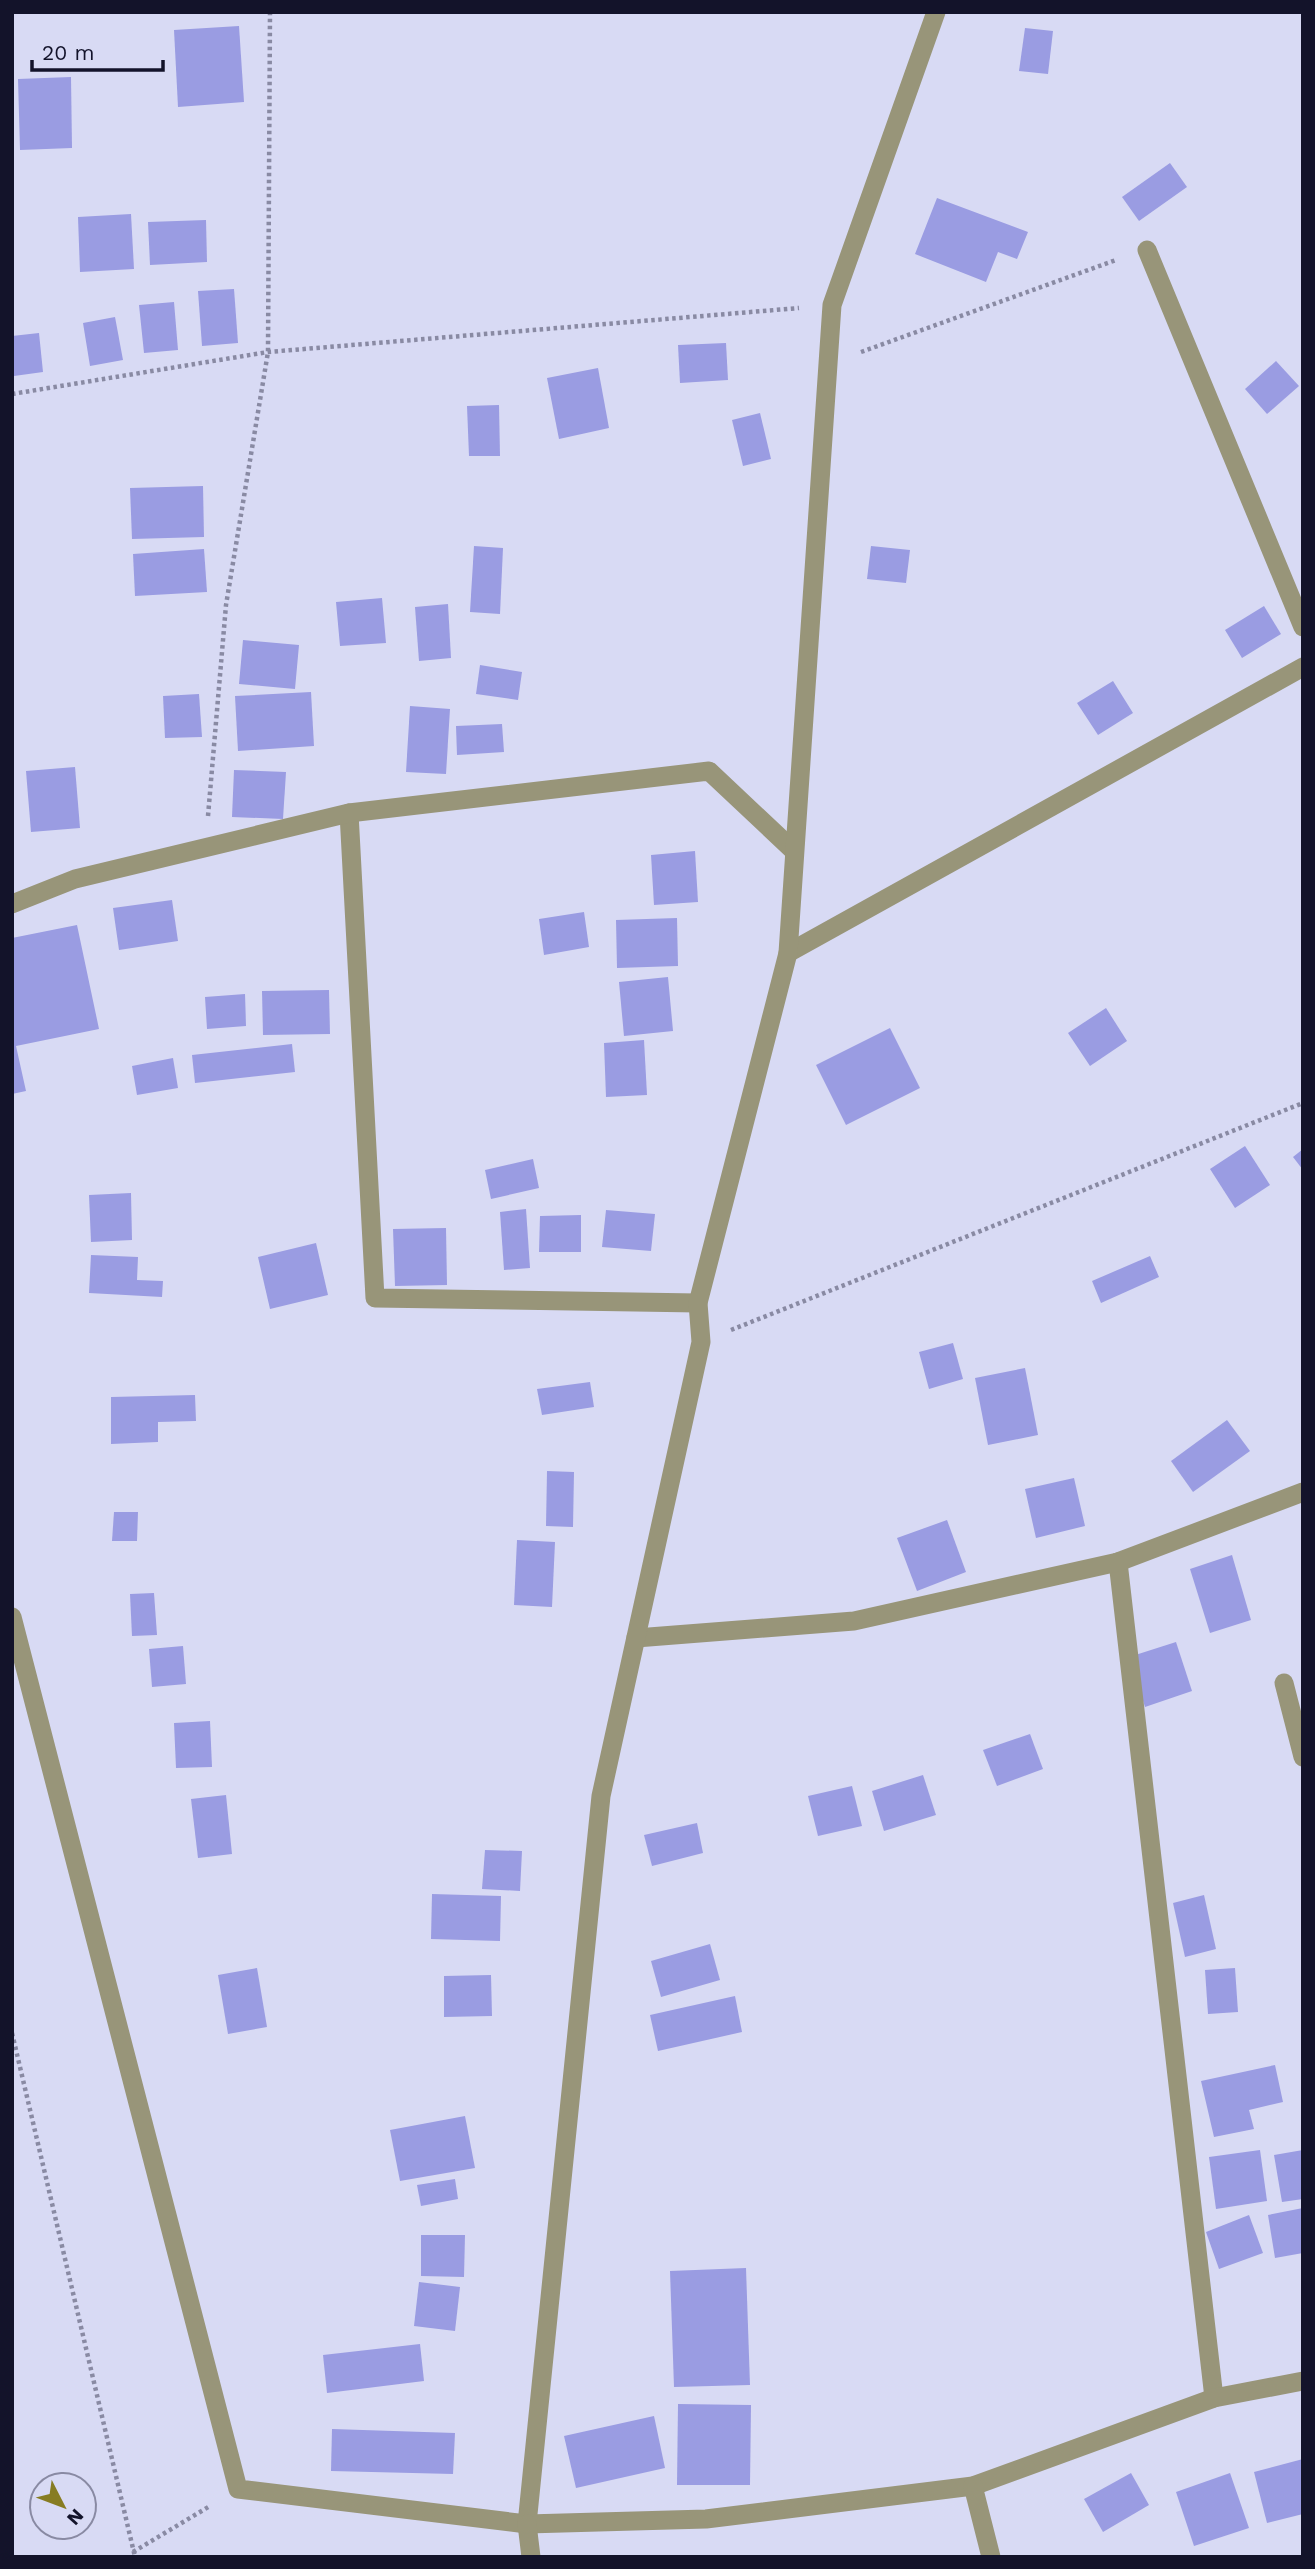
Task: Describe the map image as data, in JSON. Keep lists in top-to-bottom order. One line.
{"scale_bar":"20 m","north":"bottom right"}
